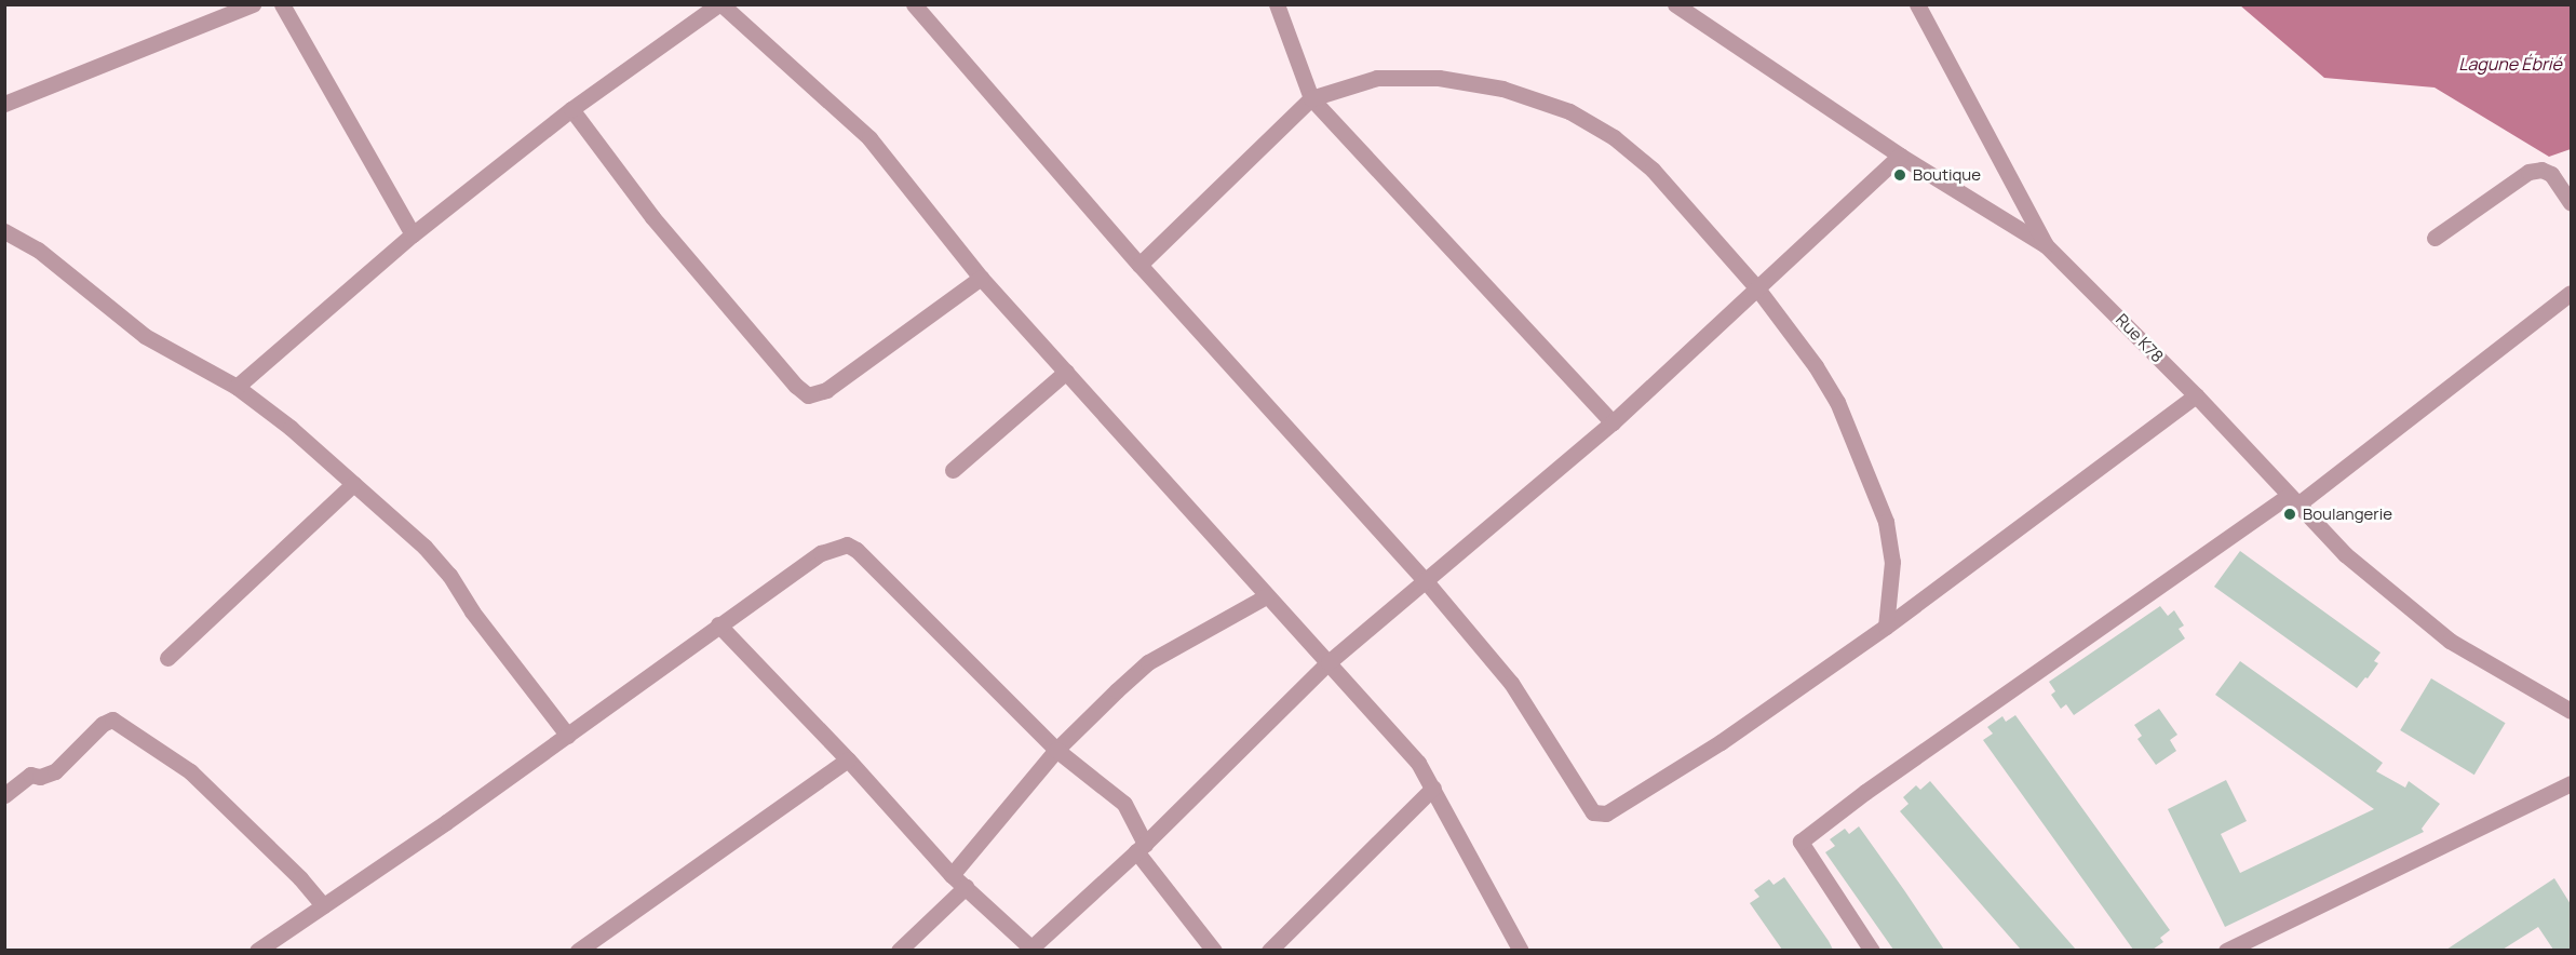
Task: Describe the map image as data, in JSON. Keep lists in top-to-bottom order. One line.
{"streets":{"street":["Rue K78"]},"water":["Lagune Ébrié"],"places":["Boutique","Boulangerie"]}
